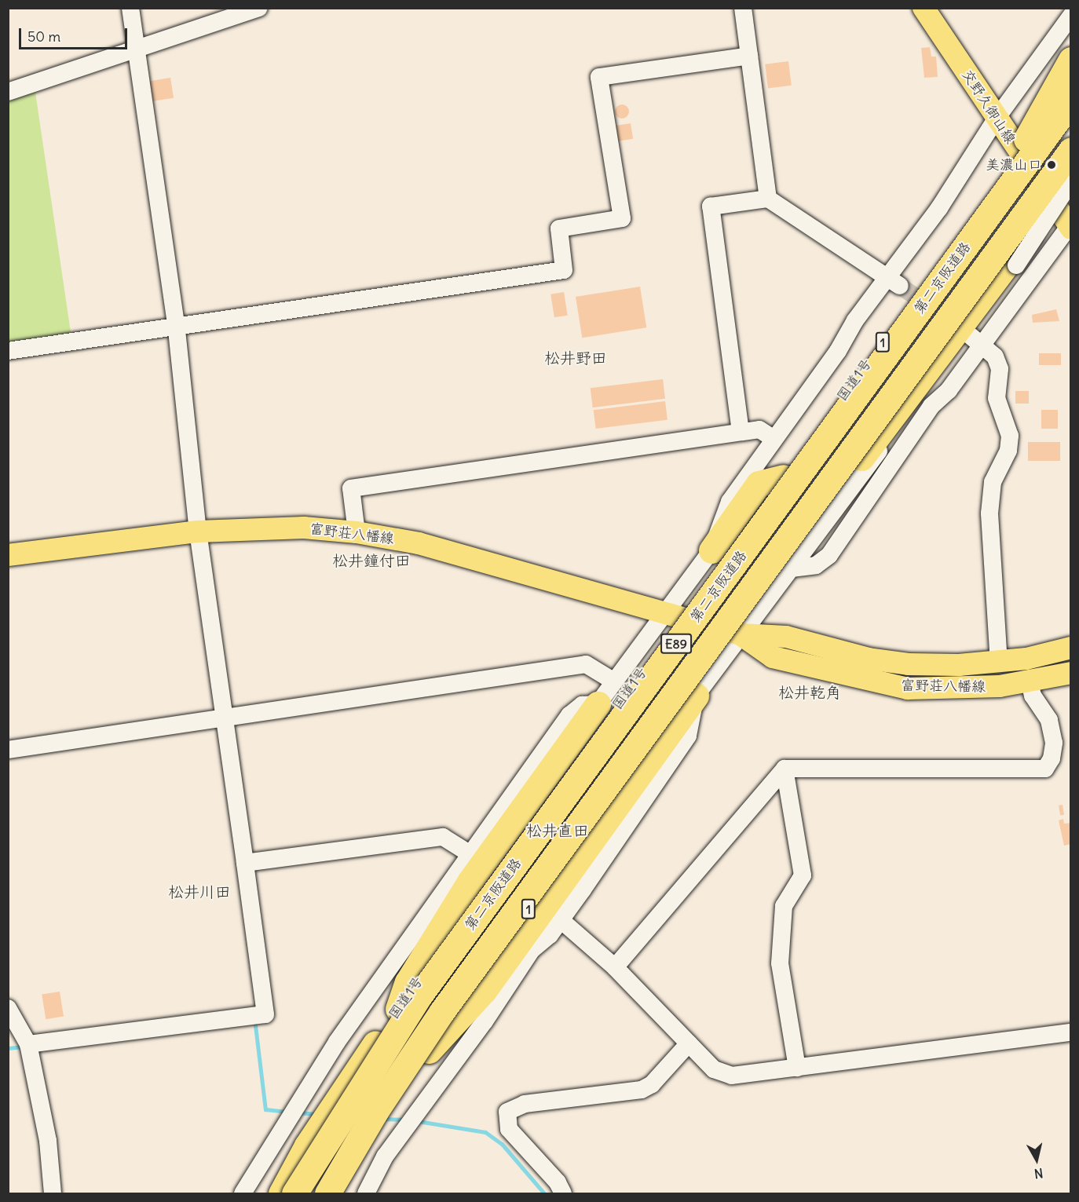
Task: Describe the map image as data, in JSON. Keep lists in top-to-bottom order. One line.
{"streets":{"highway":["第二京阪道路","1","国道1号","E89"],"main road":["交野久御山線","富野荘八幡線"]},"districts":["松井野田","松井鐘付田","松井乾角","松井直田","松井川田"],"places":["美濃山口"],"scale_bar":"50 m","north":"bottom"}
